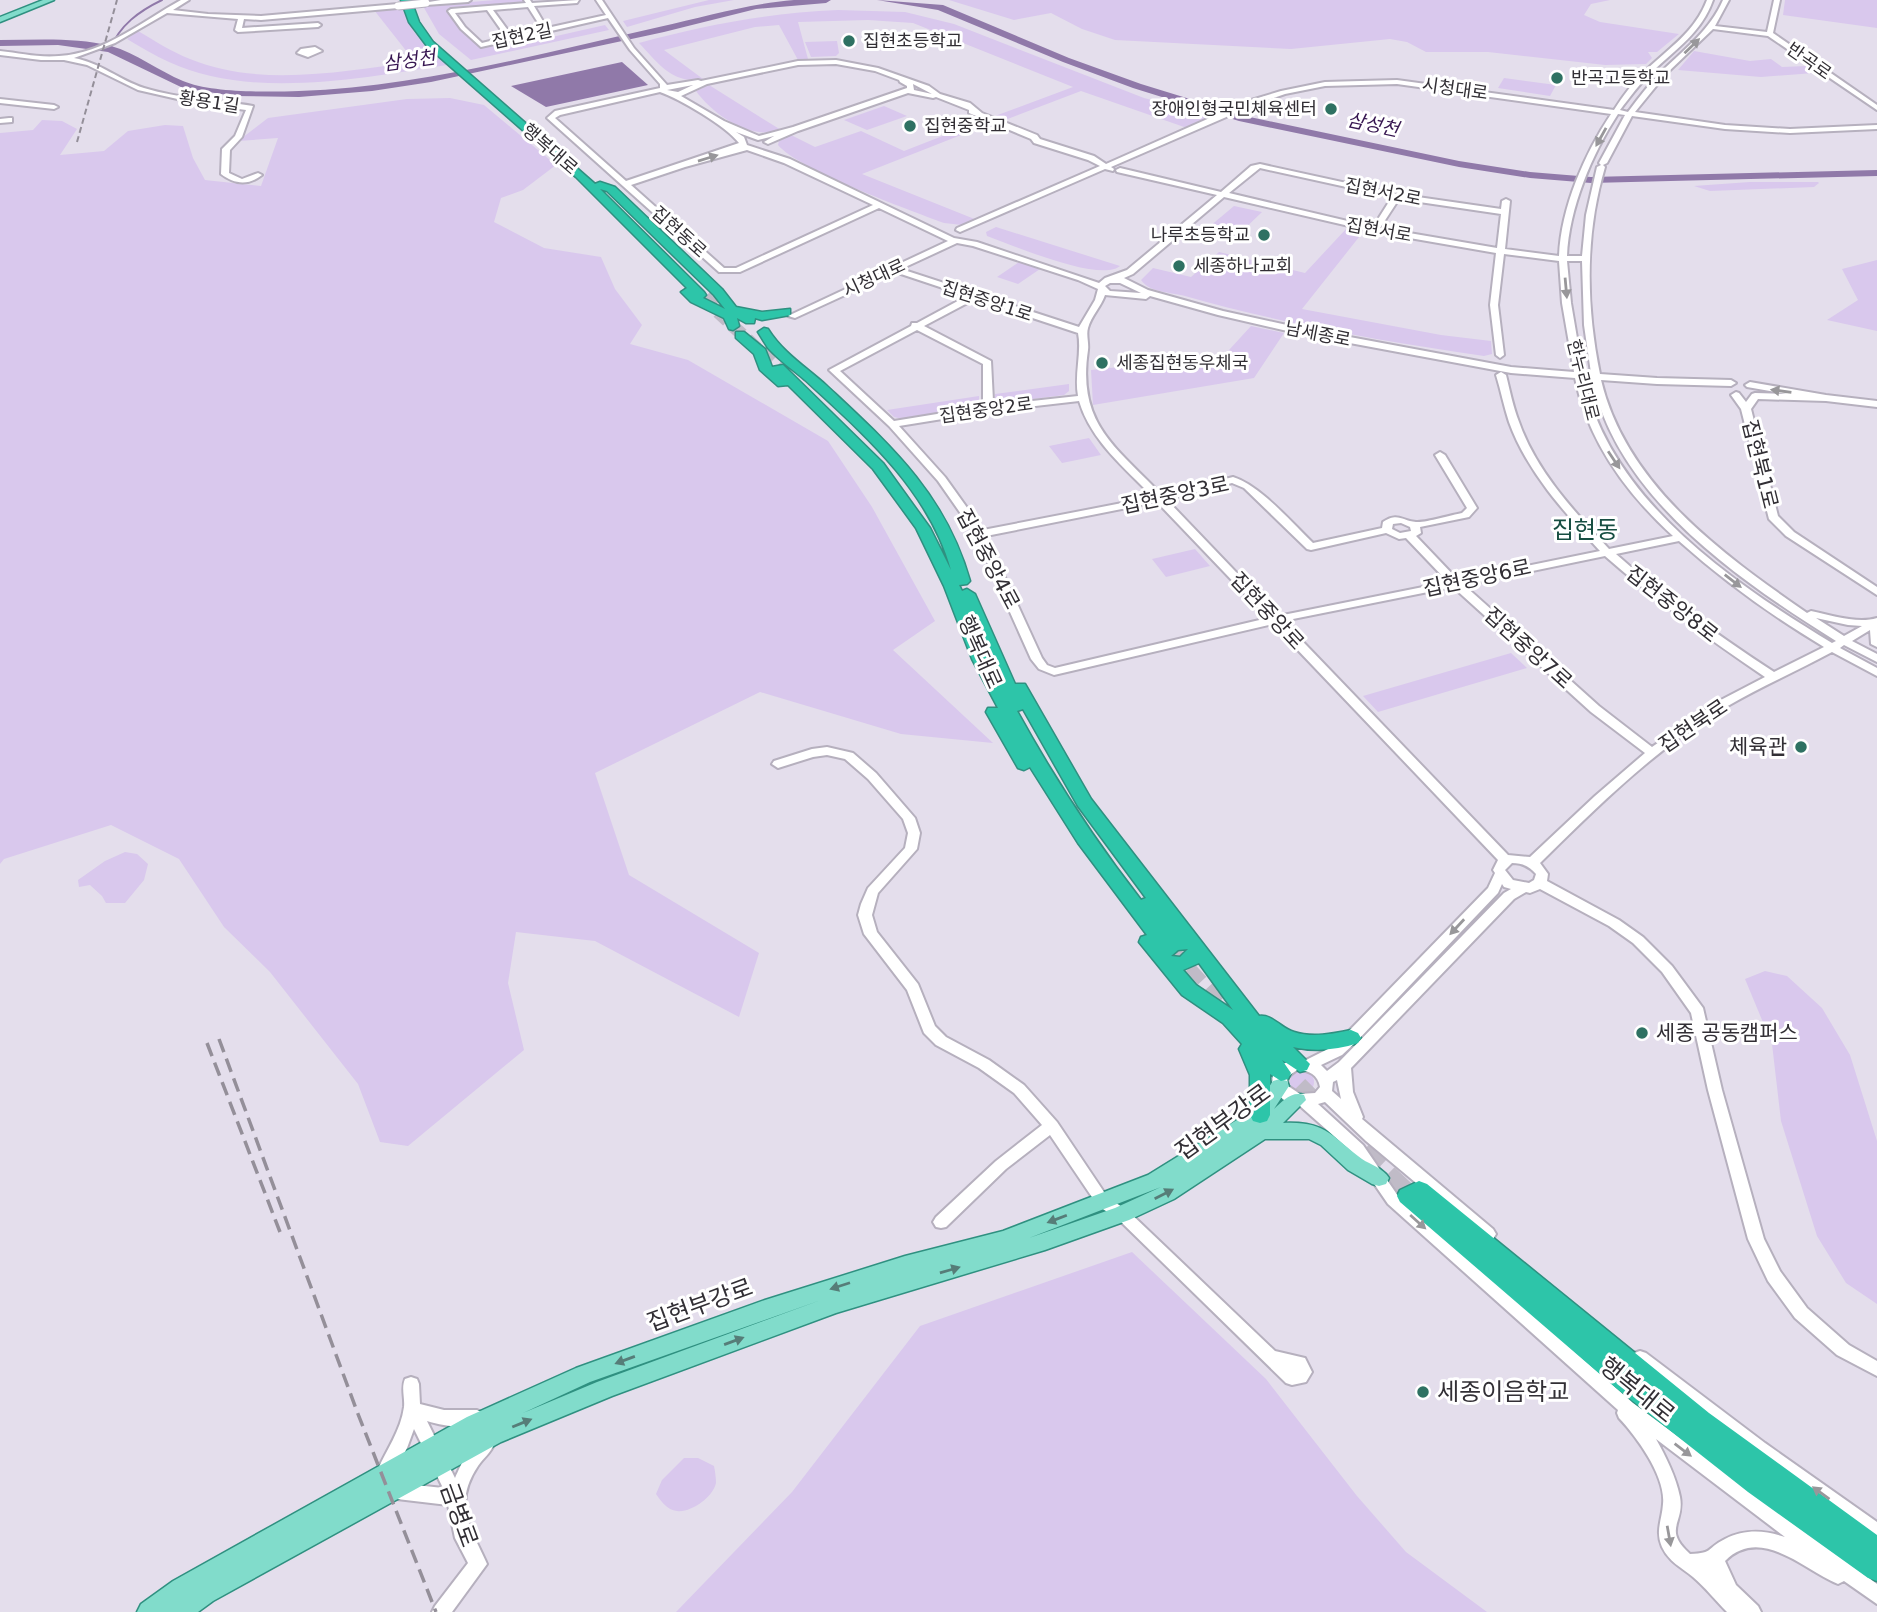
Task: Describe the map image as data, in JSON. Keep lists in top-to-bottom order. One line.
{"streets":{"highway":["행복대로"],"main road":["집현부강로"],"street":["집현2길","반곡로","시청대로","황용1길","집현서2로","집현서로","집현동로","집현중앙1로","남세종로","한누리대로","집현중앙2로","집현북1로","집현중앙3로","집현중앙4로","집현중앙6로","집현중앙8로","집현중앙로","집현중앙7로","집현북로","금병로"]},"crossings":[["시청대로","집현서로"],["시청대로","집현중앙1로"],["시청대로","한누리대로"],["집현서2로","집현서로"],["집현서2로","남세종로"],["집현서로","한누리대로"],["집현중앙1로","집현중앙4로"],["남세종로","한누리대로"],["남세종로","집현중앙8로"],["한누리대로","집현중앙6로"],["한누리대로","집현북로"],["집현중앙2로","집현중앙4로"],["집현중앙2로","집현중앙로"],["집현중앙3로","집현중앙4로"],["집현중앙3로","집현중앙로"],["집현중앙4로","집현중앙6로"],["집현중앙4로","집현중앙로"],["집현중앙6로","집현중앙8로"],["집현중앙6로","집현중앙로"],["집현중앙6로","집현중앙7로"],["집현중앙8로","집현북로"],["집현중앙로","집현북로"],["집현중앙7로","집현북로"],["집현부강로","금병로"]],"districts":["집현동"],"water":["삼성천"],"places":["집현초등학교","반곡고등학교","장애인형국민체육센터","집현중학교","나루초등학교","세종하나교회","세종집현동우체국","체육관","세종 공동캠퍼스","세종이음학교"]}
